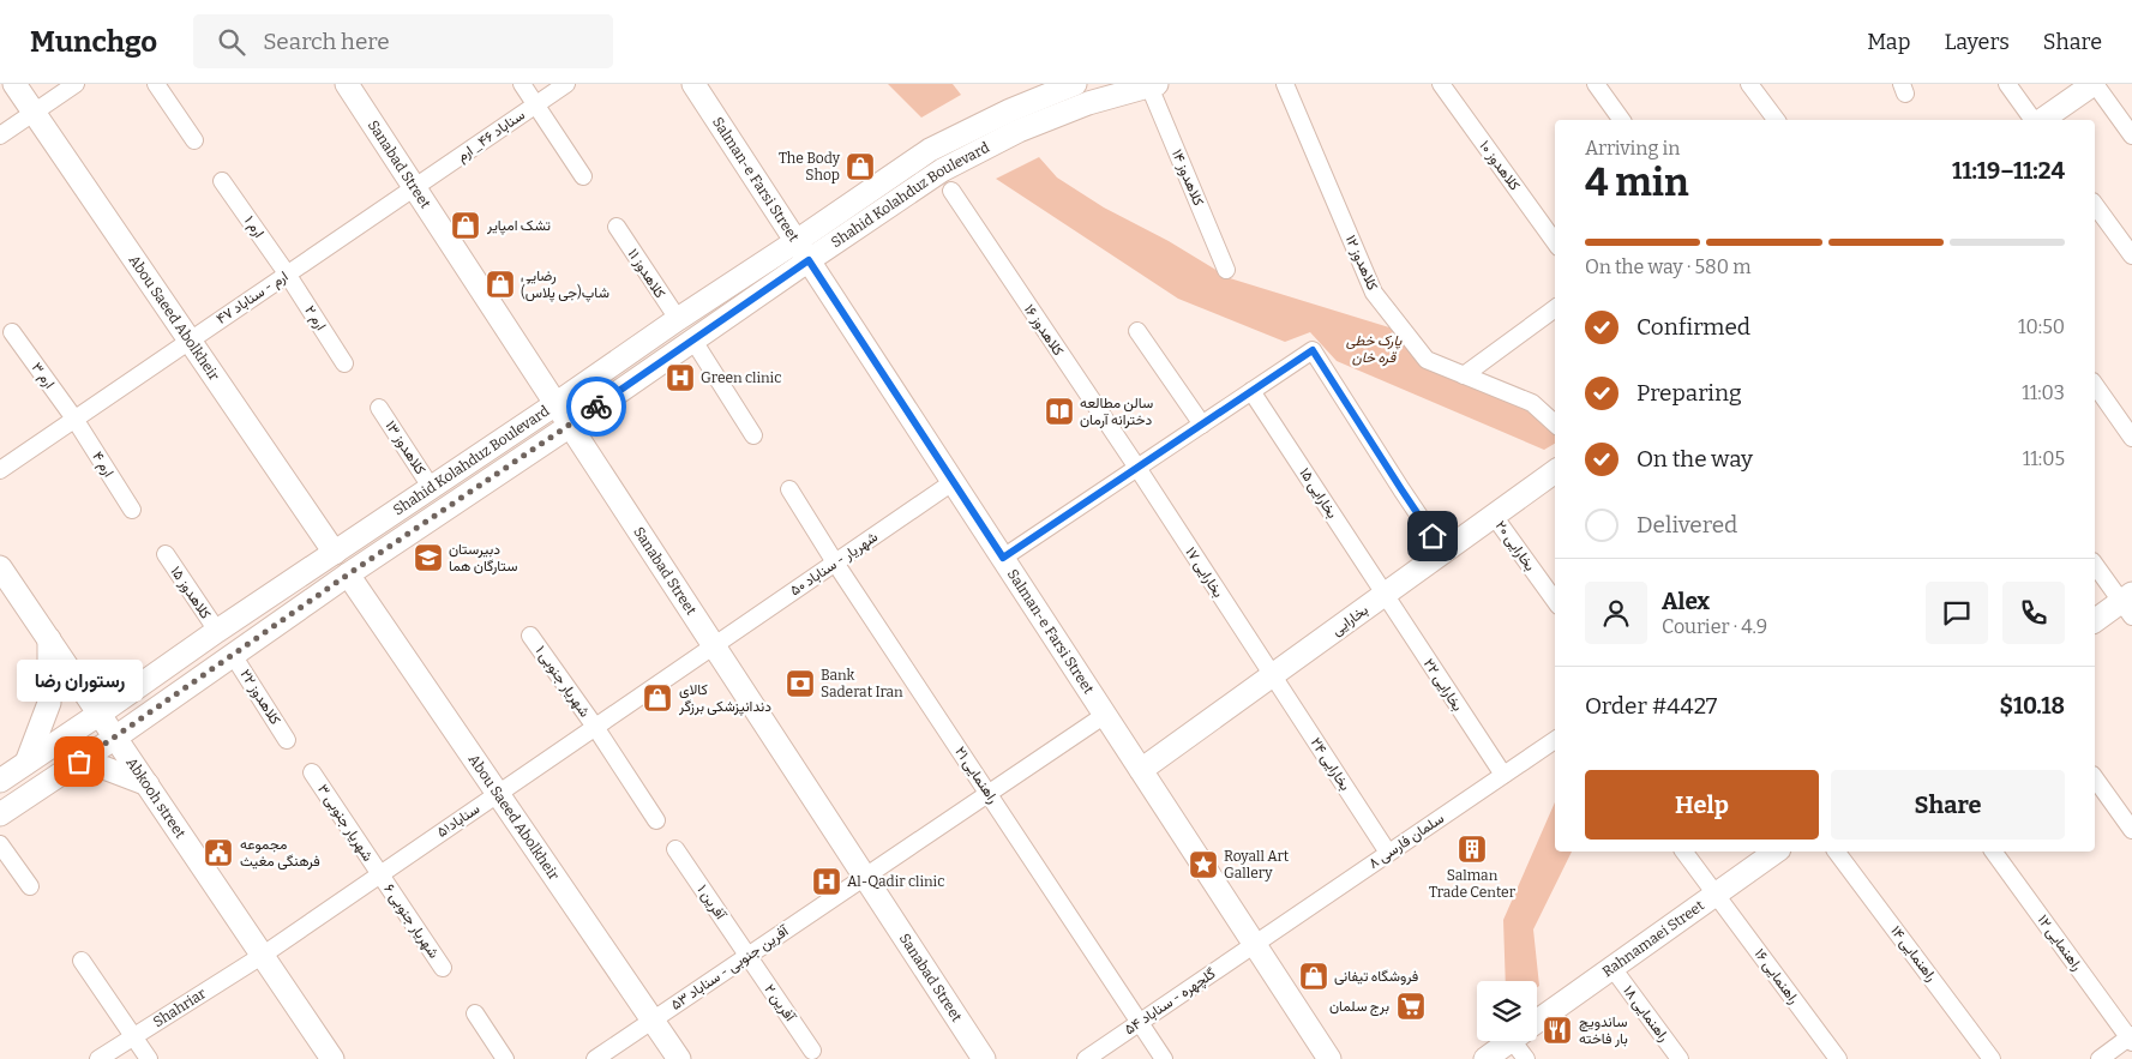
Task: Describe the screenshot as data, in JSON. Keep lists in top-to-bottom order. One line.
{"streets":{"main road":["Sanabad Street","Salman-e Farsi Street","Shahid Kolahduz Boulevard","Abou Saeed Abolkheir","بخارایی","Abkooh street","Rahnamaei Street"],"street":["سناباد ۴۶_ ارم","کلاهدوز ۱۰","کلاهدوز ۱۴","ارم ۱","کلاهدوز ۱۲","کلاهدوز ۱۱","ارم - سناباد ۴۷","ارم ۲","کلاهدوز ۱۶","ارم ۳","کلاهدوز ۱۳","ارم ۴","بخارایی ۱۵","بخارایی ۲۰","شهریار - سناباد ۵۰","بخارایی ۱۷","کلاهدوز ۱۵","شهریار جنوبی ۱","بخارایی ۲۲","کلاهدوز ۲۲","بخارایی ۲۴","راهنمایی ۲۱","سناباد۵۱","شهریار جنوبی ۳","سلمان فارسی ۸","آفرین ۱","شهریار جنوبی ۶","راهنمایی ۱۲","راهنمایی ۱۴","آفرین جنوبی - سناباد ۵۳","راهنمایی ۱۶","گلچهره - سناباد ۵۴","آفرین ۲","Shahriar","راهنمایی ۱۸"]},"crossings":[["سناباد ۴۶_ ارم","Sanabad Street"],["سناباد ۴۶_ ارم","ارم - سناباد ۴۷"],["Sanabad Street","Shahid Kolahduz Boulevard"],["Sanabad Street","ارم - سناباد ۴۷"],["Sanabad Street","شهریار - سناباد ۵۰"],["Sanabad Street","سناباد۵۱"],["Sanabad Street","آفرین جنوبی - سناباد ۵۳"],["کلاهدوز ۱۴","Shahid Kolahduz Boulevard"],["Salman-e Farsi Street","Shahid Kolahduz Boulevard"],["Salman-e Farsi Street","شهریار - سناباد ۵۰"],["Salman-e Farsi Street","بخارایی"],["Salman-e Farsi Street","سلمان فارسی ۸"],["Salman-e Farsi Street","آفرین جنوبی - سناباد ۵۳"],["Salman-e Farsi Street","گلچهره - سناباد ۵۴"],["Shahid Kolahduz Boulevard","کلاهدوز ۱۱"],["Shahid Kolahduz Boulevard","Abou Saeed Abolkheir"],["Shahid Kolahduz Boulevard","کلاهدوز ۱۳"],["Shahid Kolahduz Boulevard","کلاهدوز ۱۵"],["Shahid Kolahduz Boulevard","کلاهدوز ۲۲"],["Shahid Kolahduz Boulevard","Abkooh street"],["ارم ۱","ارم - سناباد ۴۷"],["ارم ۱","ارم ۲"],["ارم - سناباد ۴۷","Abou Saeed Abolkheir"],["ارم - سناباد ۴۷","ارم ۲"],["ارم - سناباد ۴۷","ارم ۳"],["ارم - سناباد ۴۷","ارم ۴"],["Abou Saeed Abolkheir","سناباد۵۱"],["Abou Saeed Abolkheir","آفرین جنوبی - سناباد ۵۳"],["کلاهدوز ۱۶","بخارایی ۱۷"],["ارم ۳","ارم ۴"],["بخارایی ۱۵","بخارایی"],["بخارایی ۱۵","بخارایی ۲۲"],["بخارایی ۲۰","بخارایی"],["شهریار - سناباد ۵۰","راهنمایی ۲۱"],["شهریار - سناباد ۵۰","سناباد۵۱"],["بخارایی ۱۷","بخارایی"],["بخارایی ۱۷","بخارایی ۲۴"],["بخارایی","بخارایی ۲۲"],["بخارایی","بخارایی ۲۴"],["شهریار جنوبی ۱","سناباد۵۱"],["بخارایی ۲۲","سلمان فارسی ۸"],["بخارایی ۲۴","سلمان فارسی ۸"],["راهنمایی ۲۱","آفرین جنوبی - سناباد ۵۳"],["راهنمایی ۲۱","گلچهره - سناباد ۵۴"],["Abkooh street","سناباد۵۱"],["Abkooh street","Shahriar"],["سناباد۵۱","شهریار جنوبی ۳"],["سناباد۵۱","شهریار جنوبی ۶"],["سناباد۵۱","Shahriar"],["شهریار جنوبی ۳","شهریار جنوبی ۶"],["سلمان فارسی ۸","گلچهره - سناباد ۵۴"],["آفرین ۱","آفرین جنوبی - سناباد ۵۳"],["آفرین ۱","آفرین ۲"],["Rahnamaei Street","راهنمایی ۱۶"],["Rahnamaei Street","راهنمایی ۱۸"],["آفرین جنوبی - سناباد ۵۳","آفرین ۲"]],"parks":["پارک خطی قره خان"],"places":{"shop":["The Body Shop","تشک امپایر","رضایی شاپ(جی پلاس)","کالای دندانپزشکی برزگر","فروشگاه تیفانی"],"hospital":["Green clinic","Al-Qadir clinic"],"library":["سالن مطالعه دخترانه آرمان"],"school or university":["دبیرستان ستارگان هما"],"bank":["Bank Saderat Iran"],"other":["رستوران رضا"],"building":["Salman Trade Center"],"public building":["مجموعه فرهنگی مغیث"],"place":["Royall Art Gallery"],"supermarket":["برج سلمان"],"restaurant":["ساندویچ بار فاخته"]},"page":{"header":"Munchgo","search":"Search here","nav":["Map","Layers","Share"],"heading":["4 min","Arriving in","11:19–11:24"],"panel":["Alex","Courier · 4.9","Order #4427","$10.18"],"bar":"On the way · 580 m","list":[["Confirmed","10:50"],["Preparing","11:03"],["On the way","11:05"],"Delivered"],"bubble":"رستوران رضا","buttons":["Help","Share"]}}
